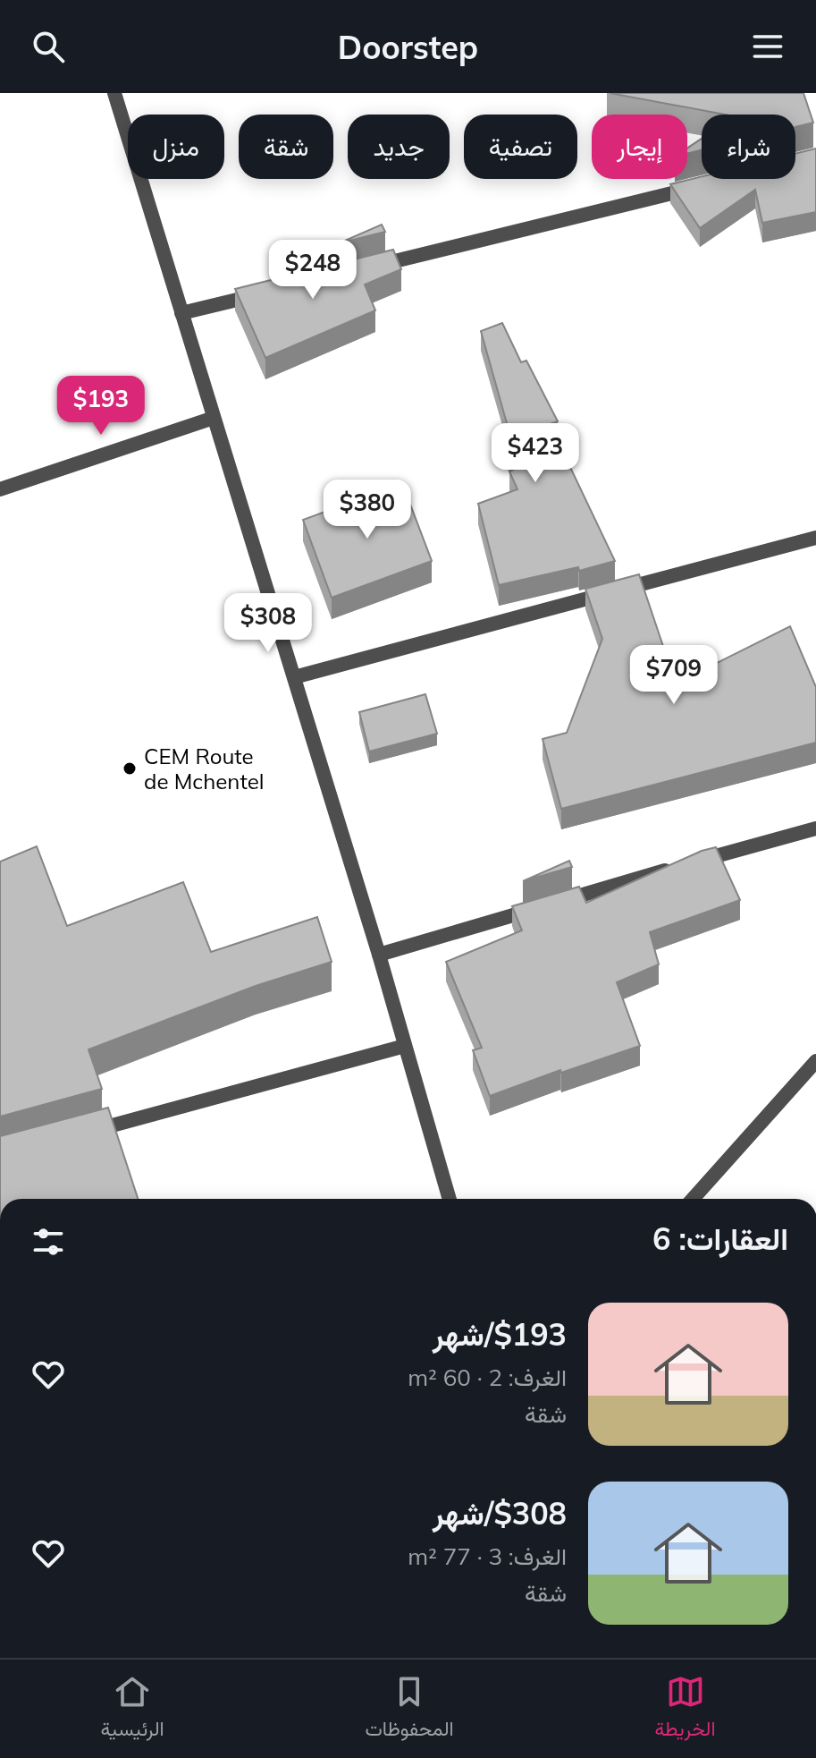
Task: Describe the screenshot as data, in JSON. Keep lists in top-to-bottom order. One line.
{"places":["CEM Route de Mchentel"],"page":{"header":"Doorstep","chip":["شراء","إيجار","تصفية","جديد","شقة","منزل"],"price":["$248","$193","$423","$380","$308","$709"],"heading":"العقارات: 6","list":[{"name":"$193/شهر","note":"الغرف: 2 · 60 m² · شقة"},{"name":"$308/شهر","note":"الغرف: 3 · 77 m² · شقة"}],"tabs":["الخريطة","المحفوظات","الرئيسية"]}}
